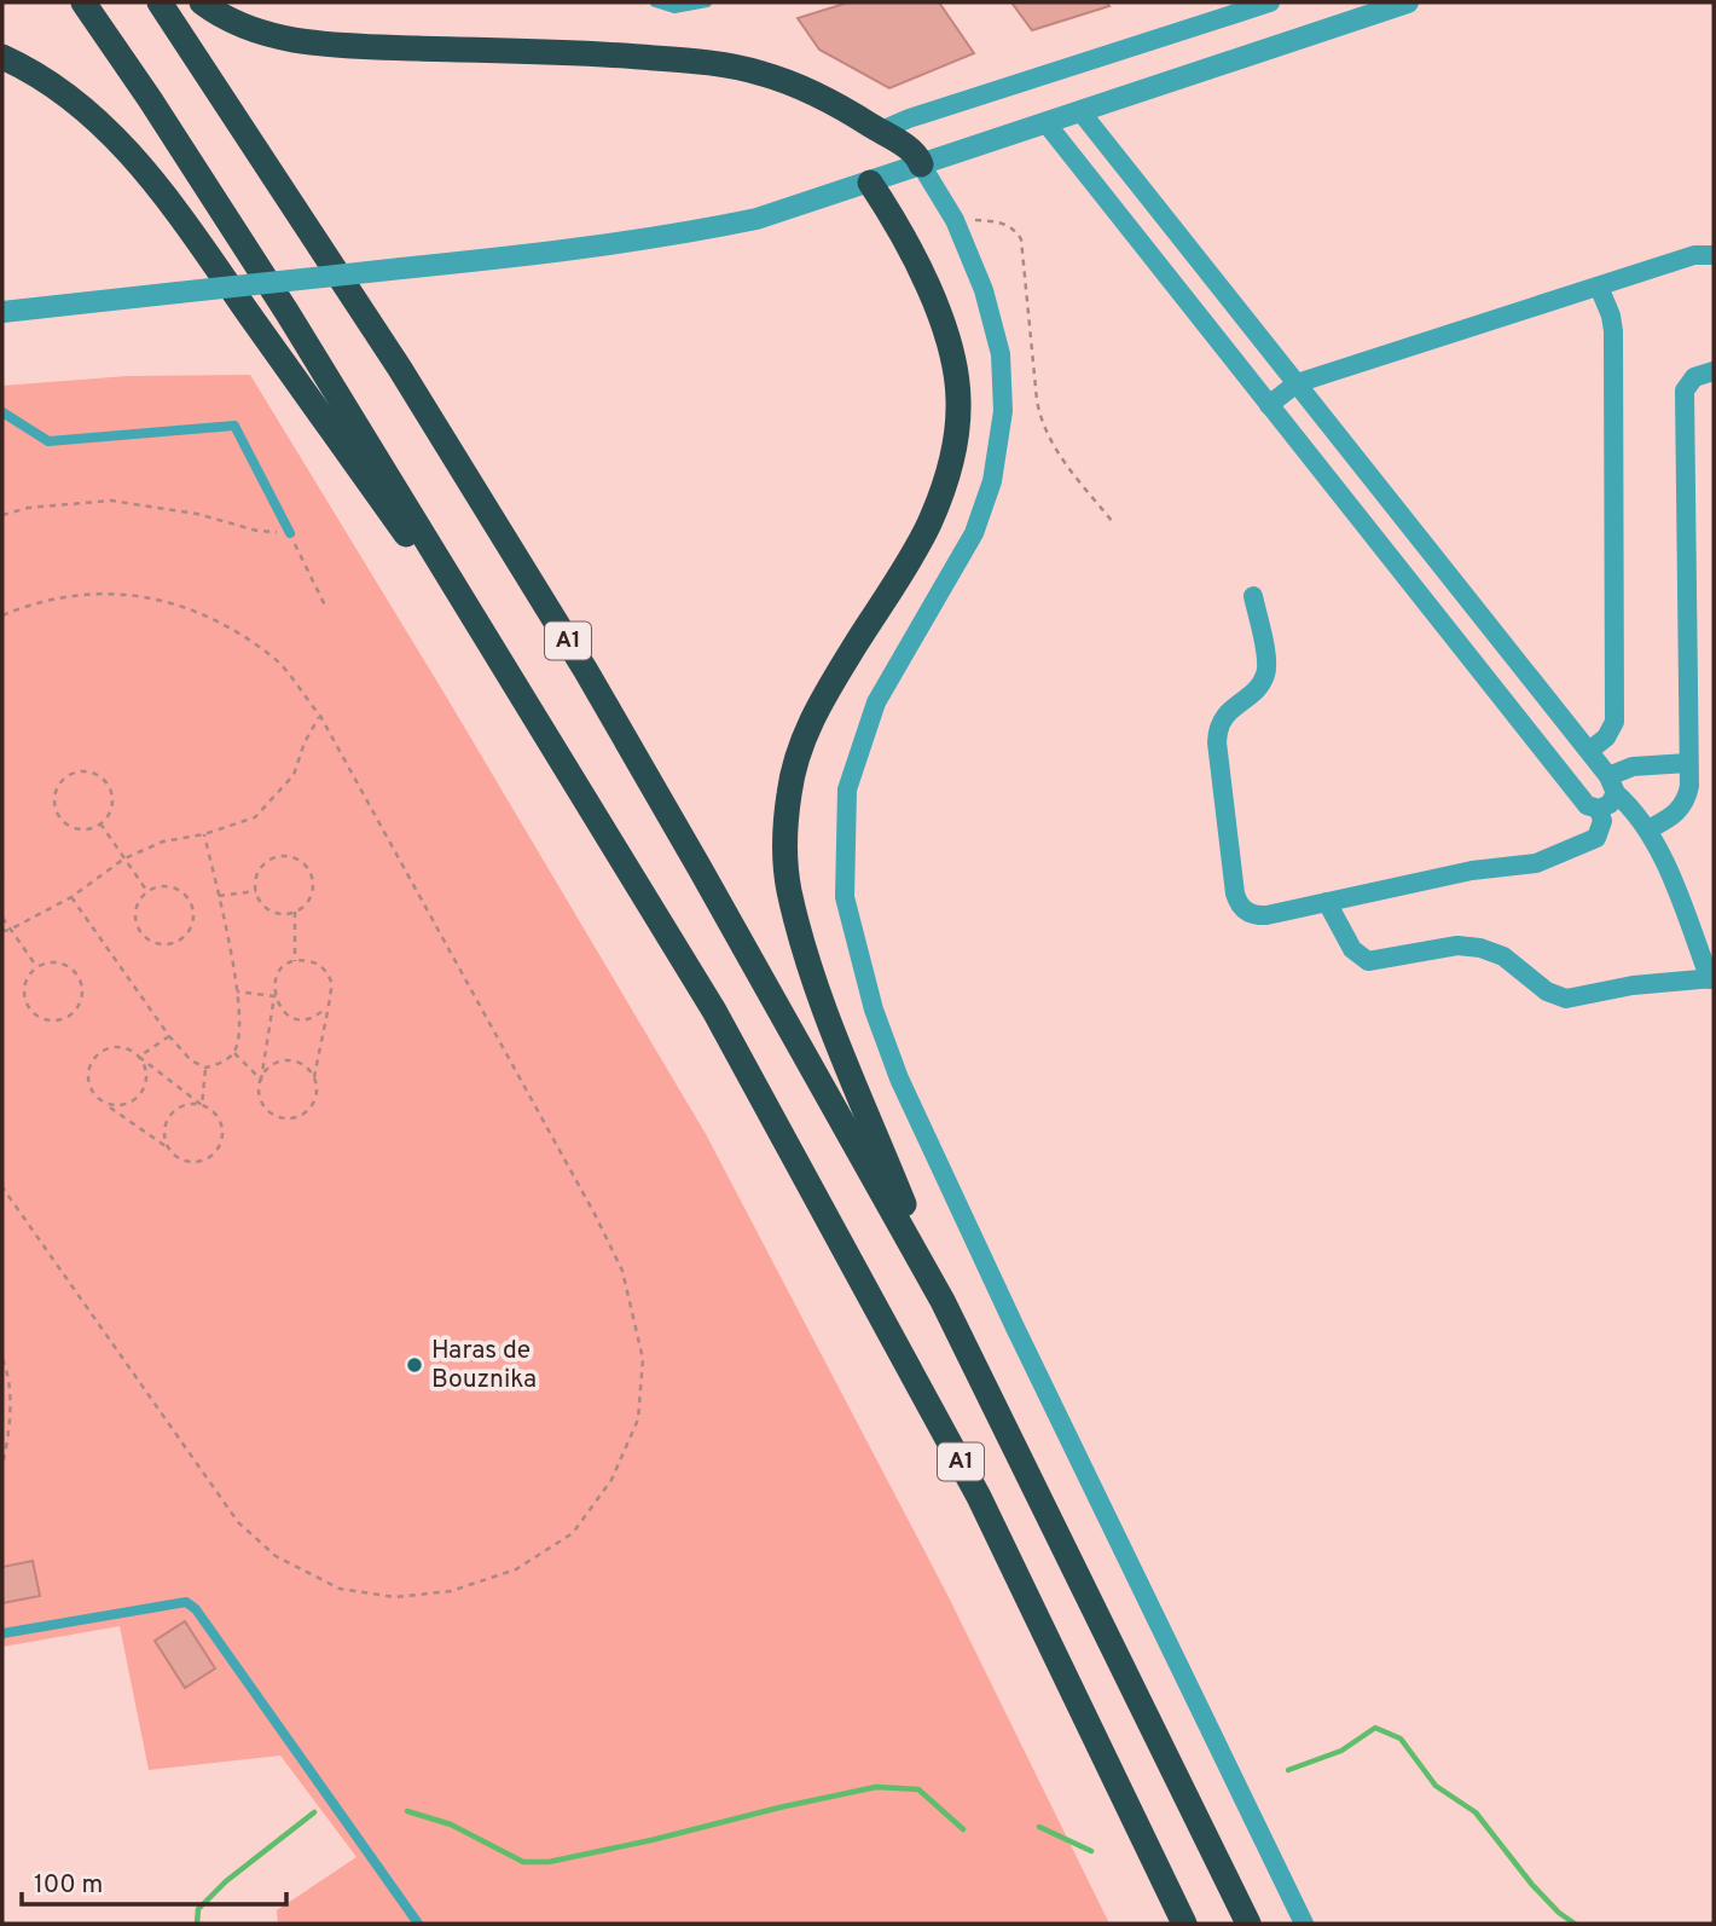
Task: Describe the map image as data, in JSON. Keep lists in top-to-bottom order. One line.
{"streets":{"highway":["A1"]},"places":["Haras de Bouznika"],"scale_bar":"100 m"}
